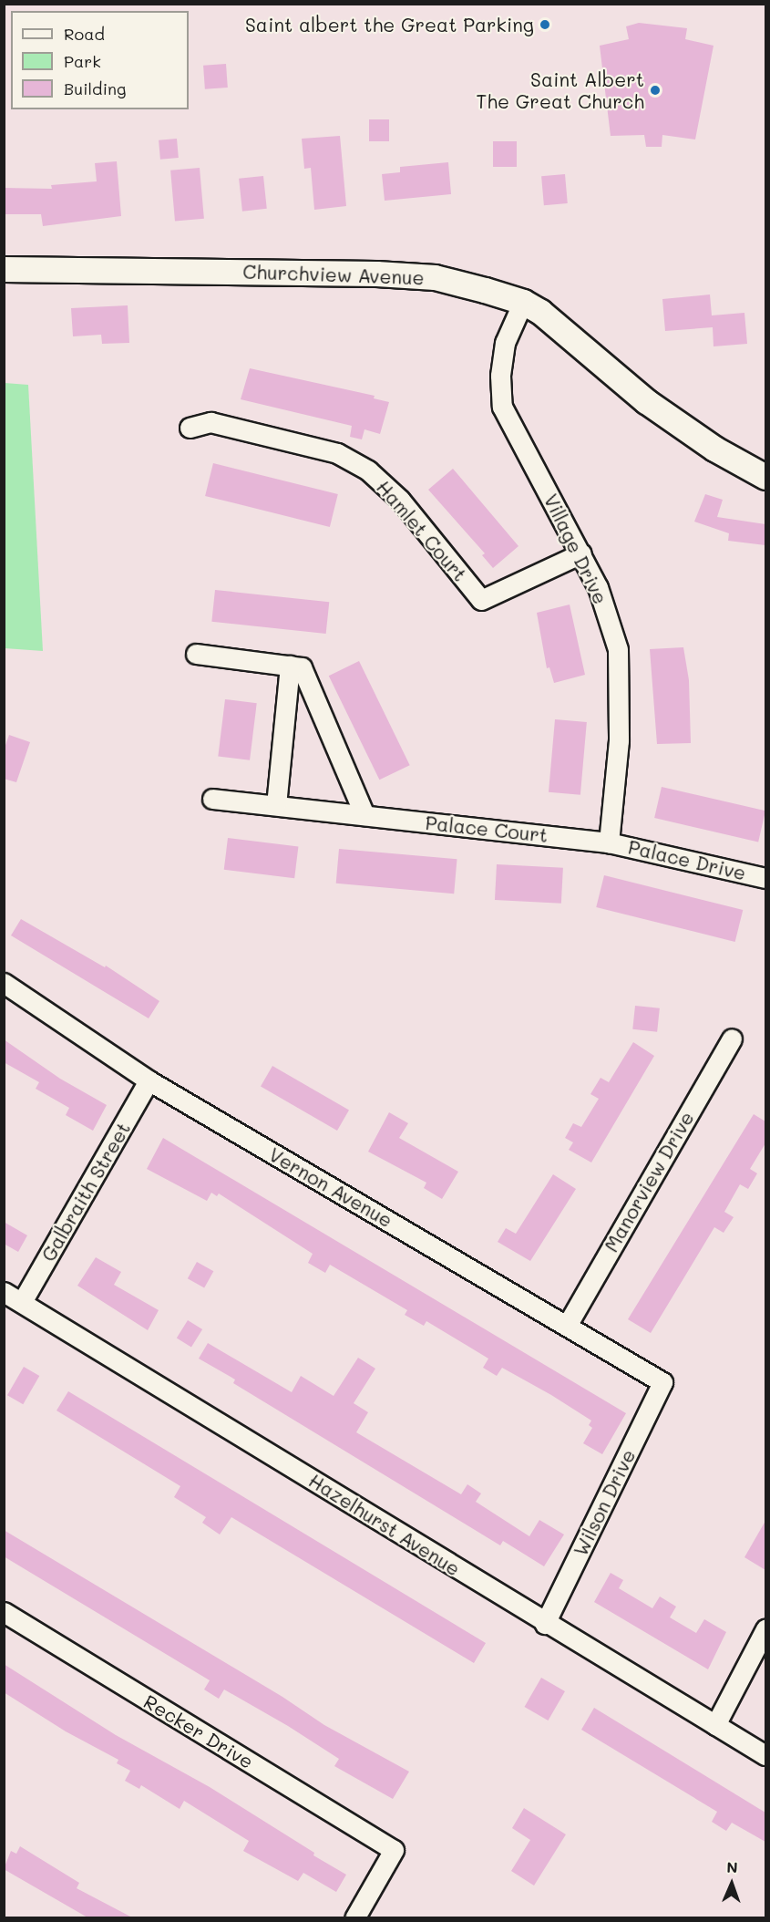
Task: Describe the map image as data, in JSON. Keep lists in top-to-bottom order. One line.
{"streets":{"street":["Churchview Avenue","Hamlet Court","Village Drive","Palace Court","Palace Drive","Manorview Drive","Vernon Avenue","Galbraith Street","Wilson Drive","Hazelhurst Avenue","Recker Drive"]},"crossings":[["Churchview Avenue","Village Drive"],["Hamlet Court","Village Drive"],["Village Drive","Palace Court"],["Village Drive","Palace Drive"],["Palace Court","Palace Drive"],["Manorview Drive","Vernon Avenue"],["Vernon Avenue","Galbraith Street"],["Vernon Avenue","Wilson Drive"],["Galbraith Street","Hazelhurst Avenue"],["Wilson Drive","Hazelhurst Avenue"]],"places":["Saint albert the Great Parking","Saint Albert The Great Church"],"legend":["Road","Park","Building"],"north":"top"}
